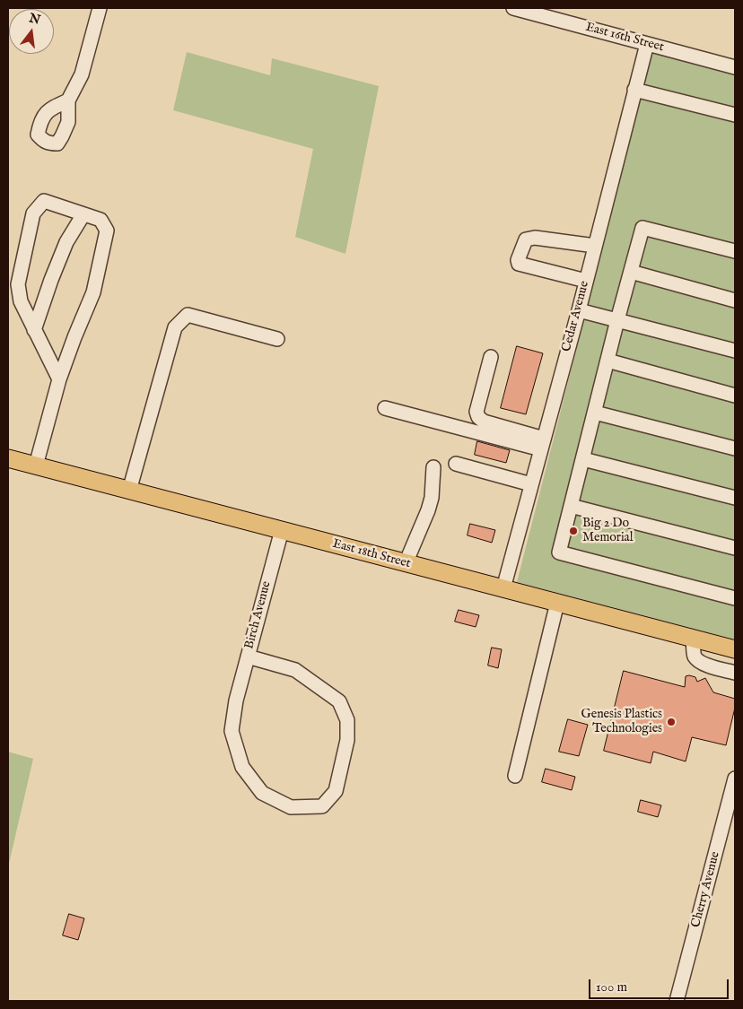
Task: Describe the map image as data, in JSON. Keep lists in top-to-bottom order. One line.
{"streets":{"main road":["East 18th Street"],"street":["East 16th Street","Cedar Avenue","Birch Avenue","Cherry Avenue"]},"crossings":[["East 16th Street","Cedar Avenue"],["Cedar Avenue","East 18th Street"],["East 18th Street","Birch Avenue"]],"places":["Big 2 Do Memorial","Genesis Plastics Technologies"],"scale_bar":"100 m","north":"top"}
